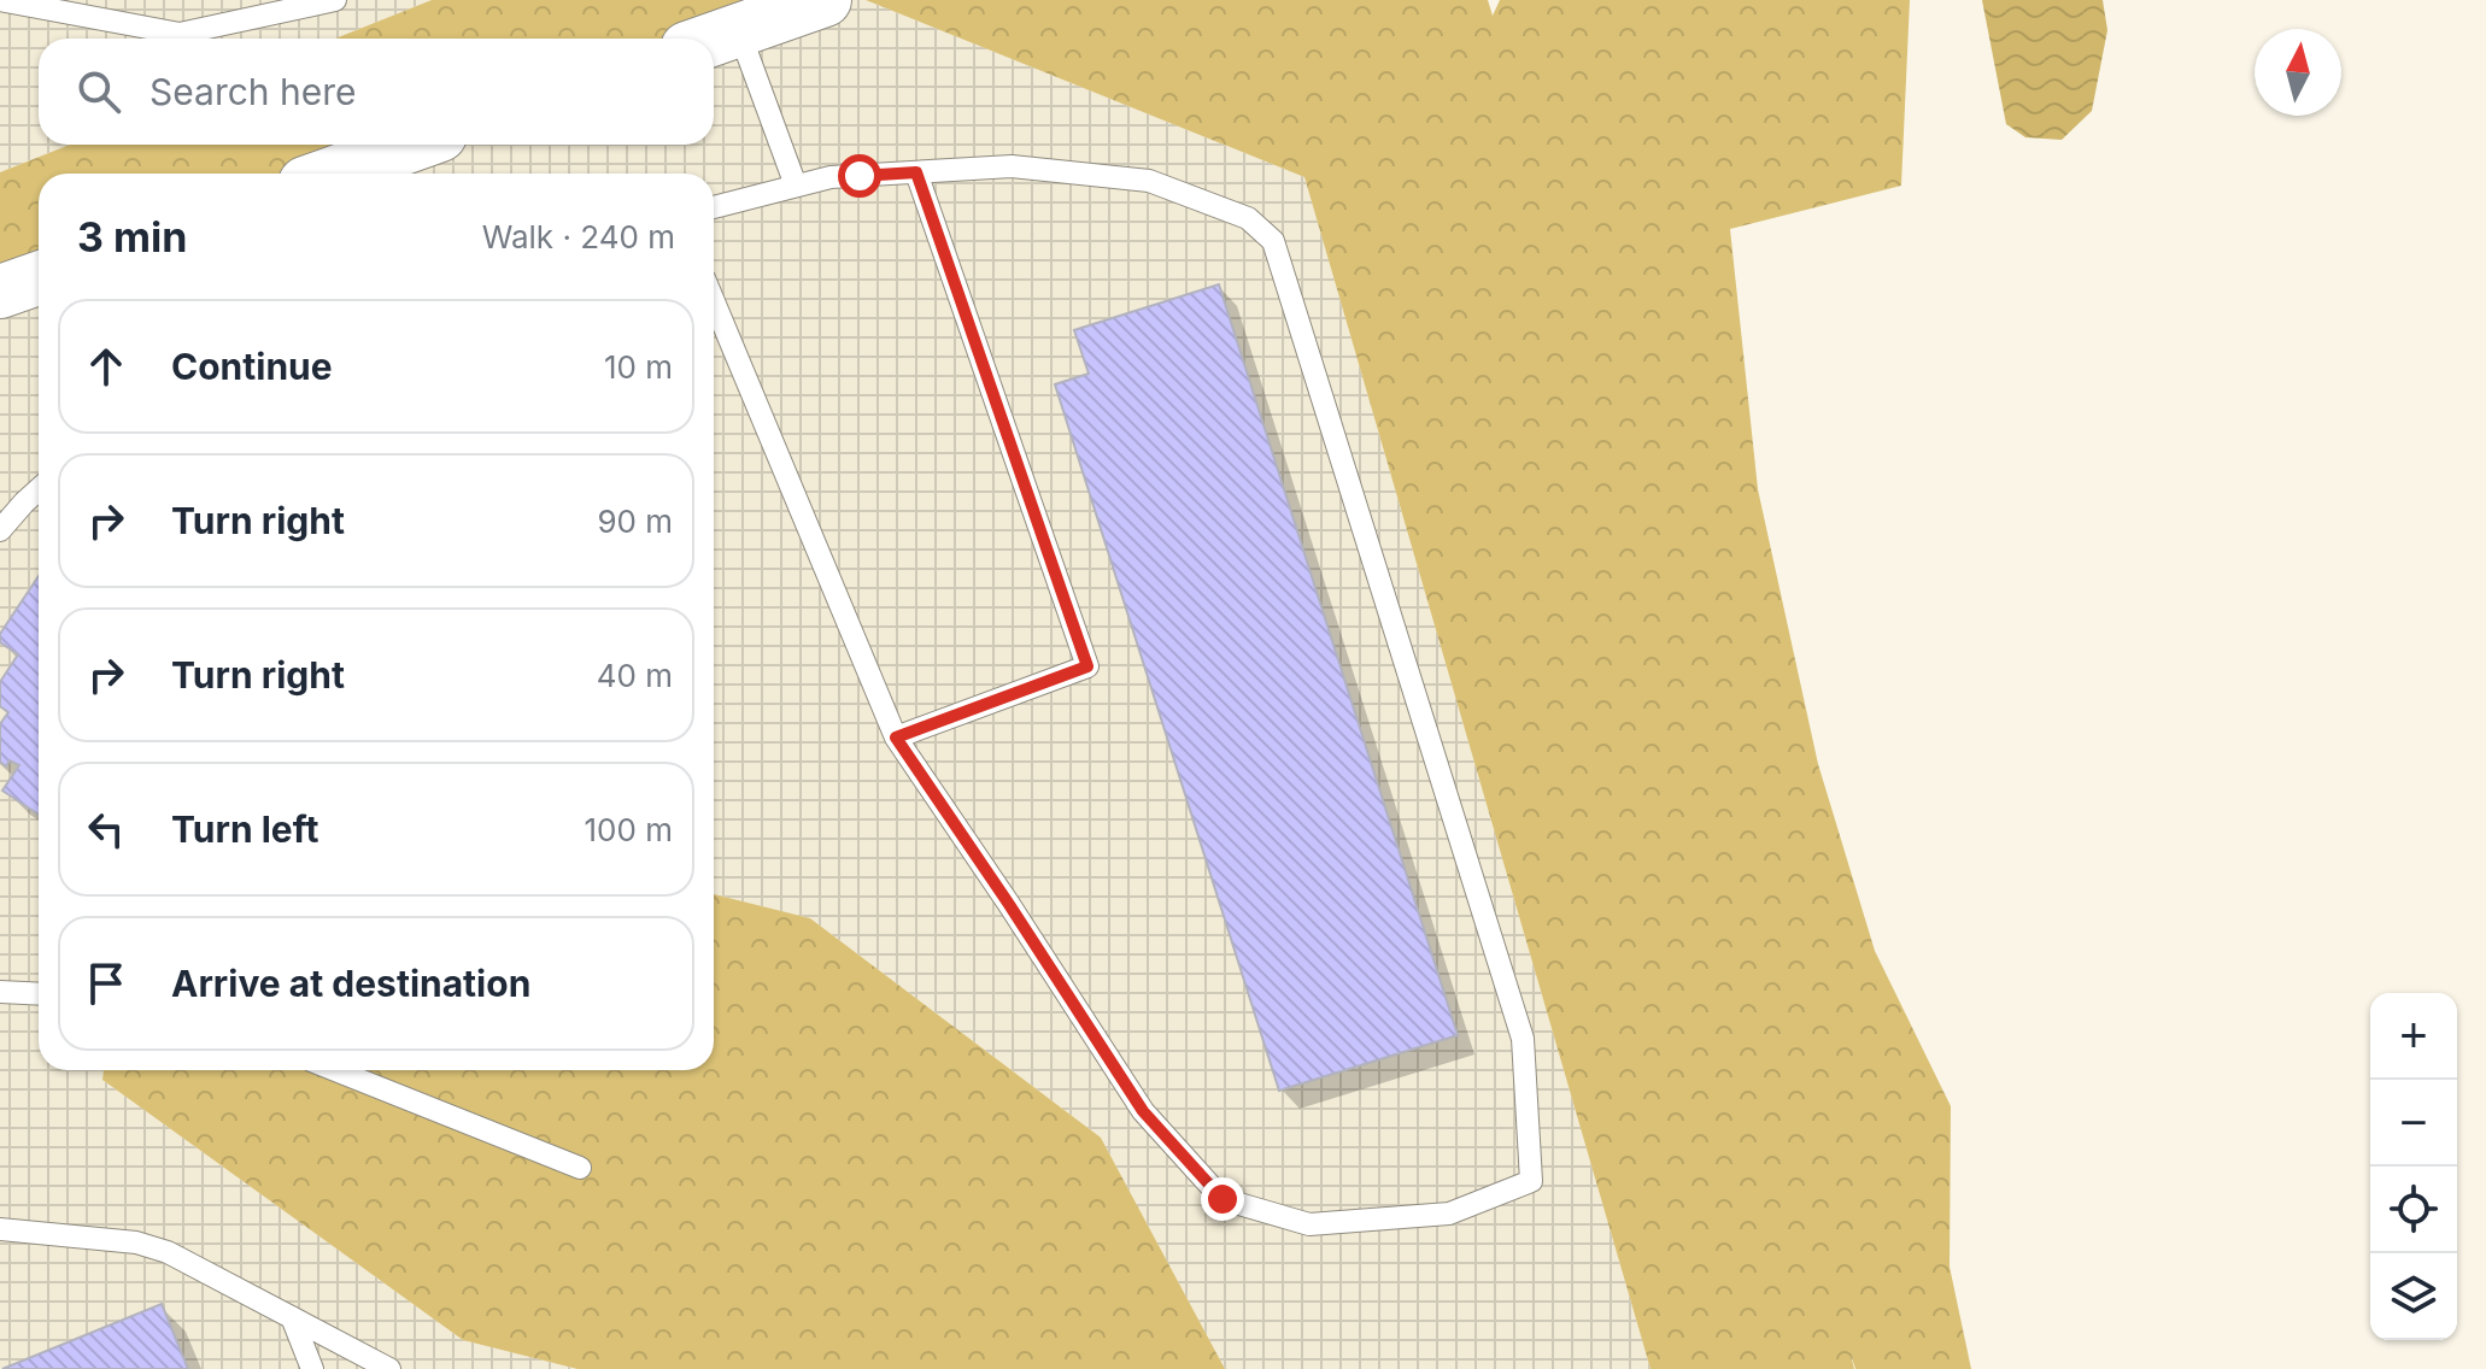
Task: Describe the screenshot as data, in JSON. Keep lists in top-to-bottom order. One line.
{"north":"top","page":{"search":"Search here","heading":["3 min","Walk · 240 m"],"list":[["Continue","10 m"],["Turn right","90 m"],["Turn right","40 m"],["Turn left","100 m"],"Arrive at destination"],"map_buttons":["+","−"]}}
